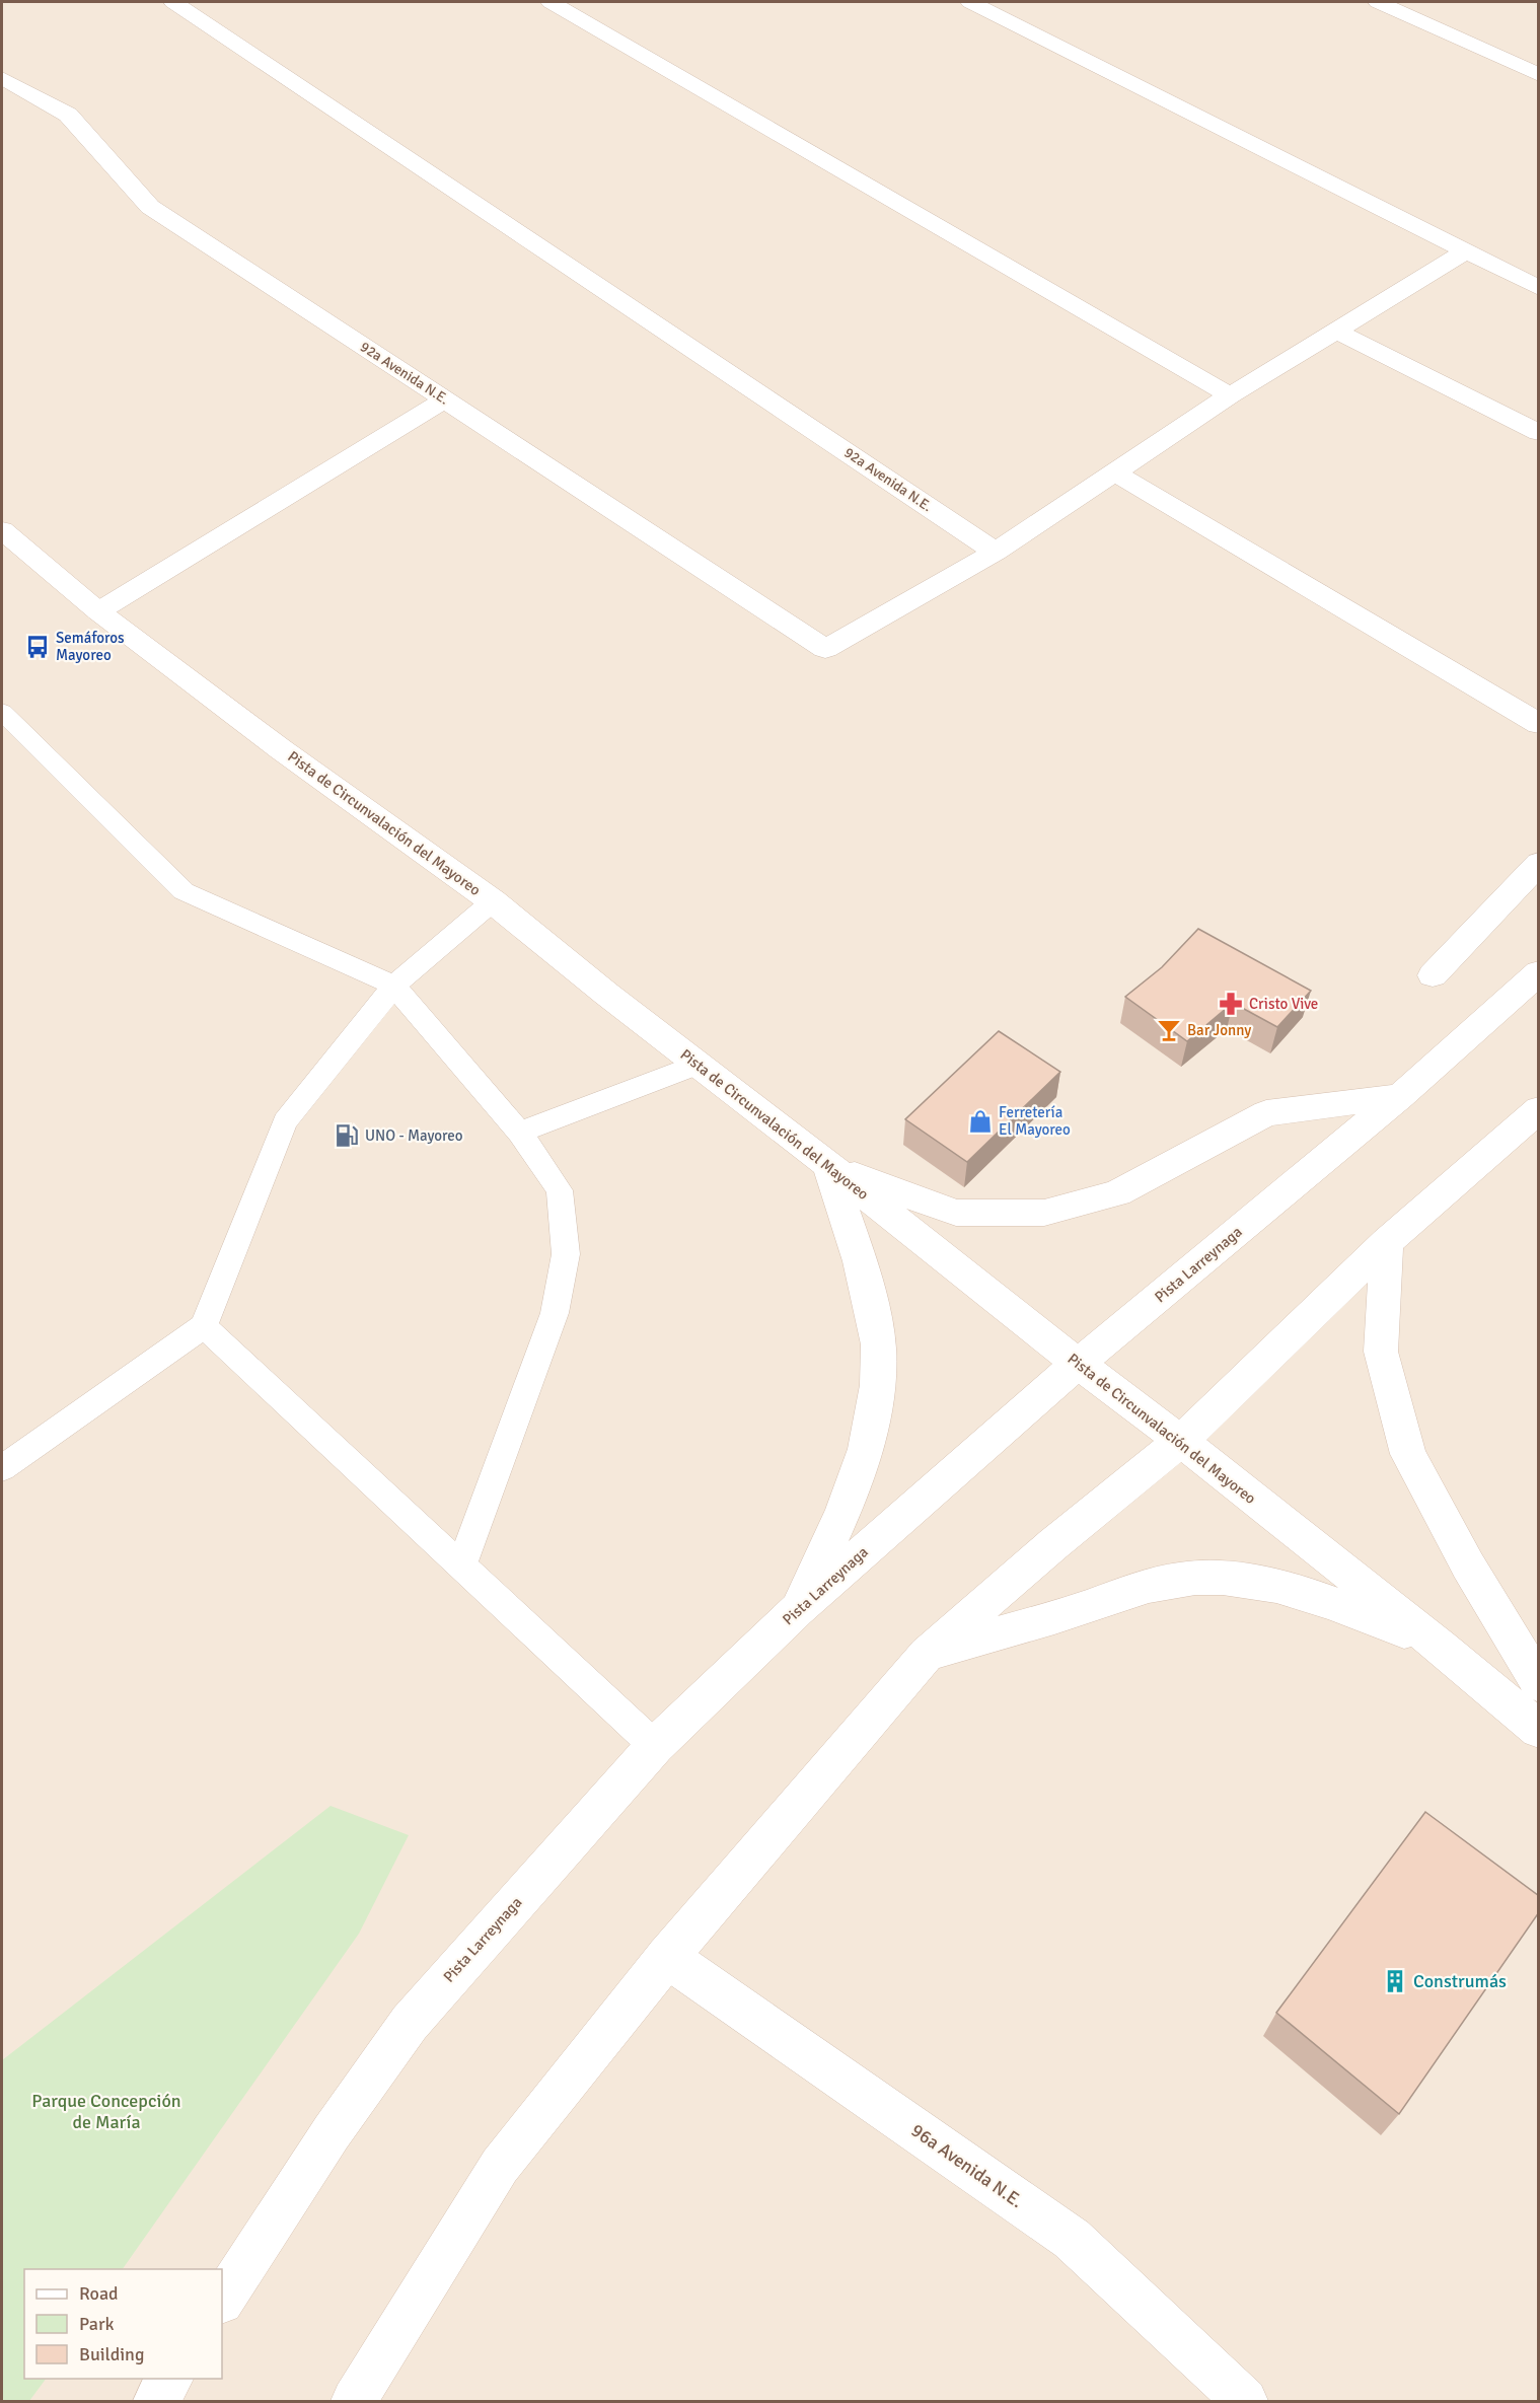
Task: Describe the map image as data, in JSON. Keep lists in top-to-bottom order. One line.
{"streets":{"street":["92a Avenida N.E.","Pista de Circunvalación del Mayoreo","Pista Larreynaga","96a Avenida N.E."]},"crossings":[["Pista de Circunvalación del Mayoreo","Pista Larreynaga"]],"parks":["Parque Concepción de María"],"places":{"bus stop":["Semáforos Mayoreo"],"pharmacy":["Cristo Vive"],"bar":["Bar Jonny"],"shop":["Ferretería El Mayoreo"],"fuel station":["UNO - Mayoreo"],"building":["Construmás"]},"legend":["Road","Park","Building"]}
